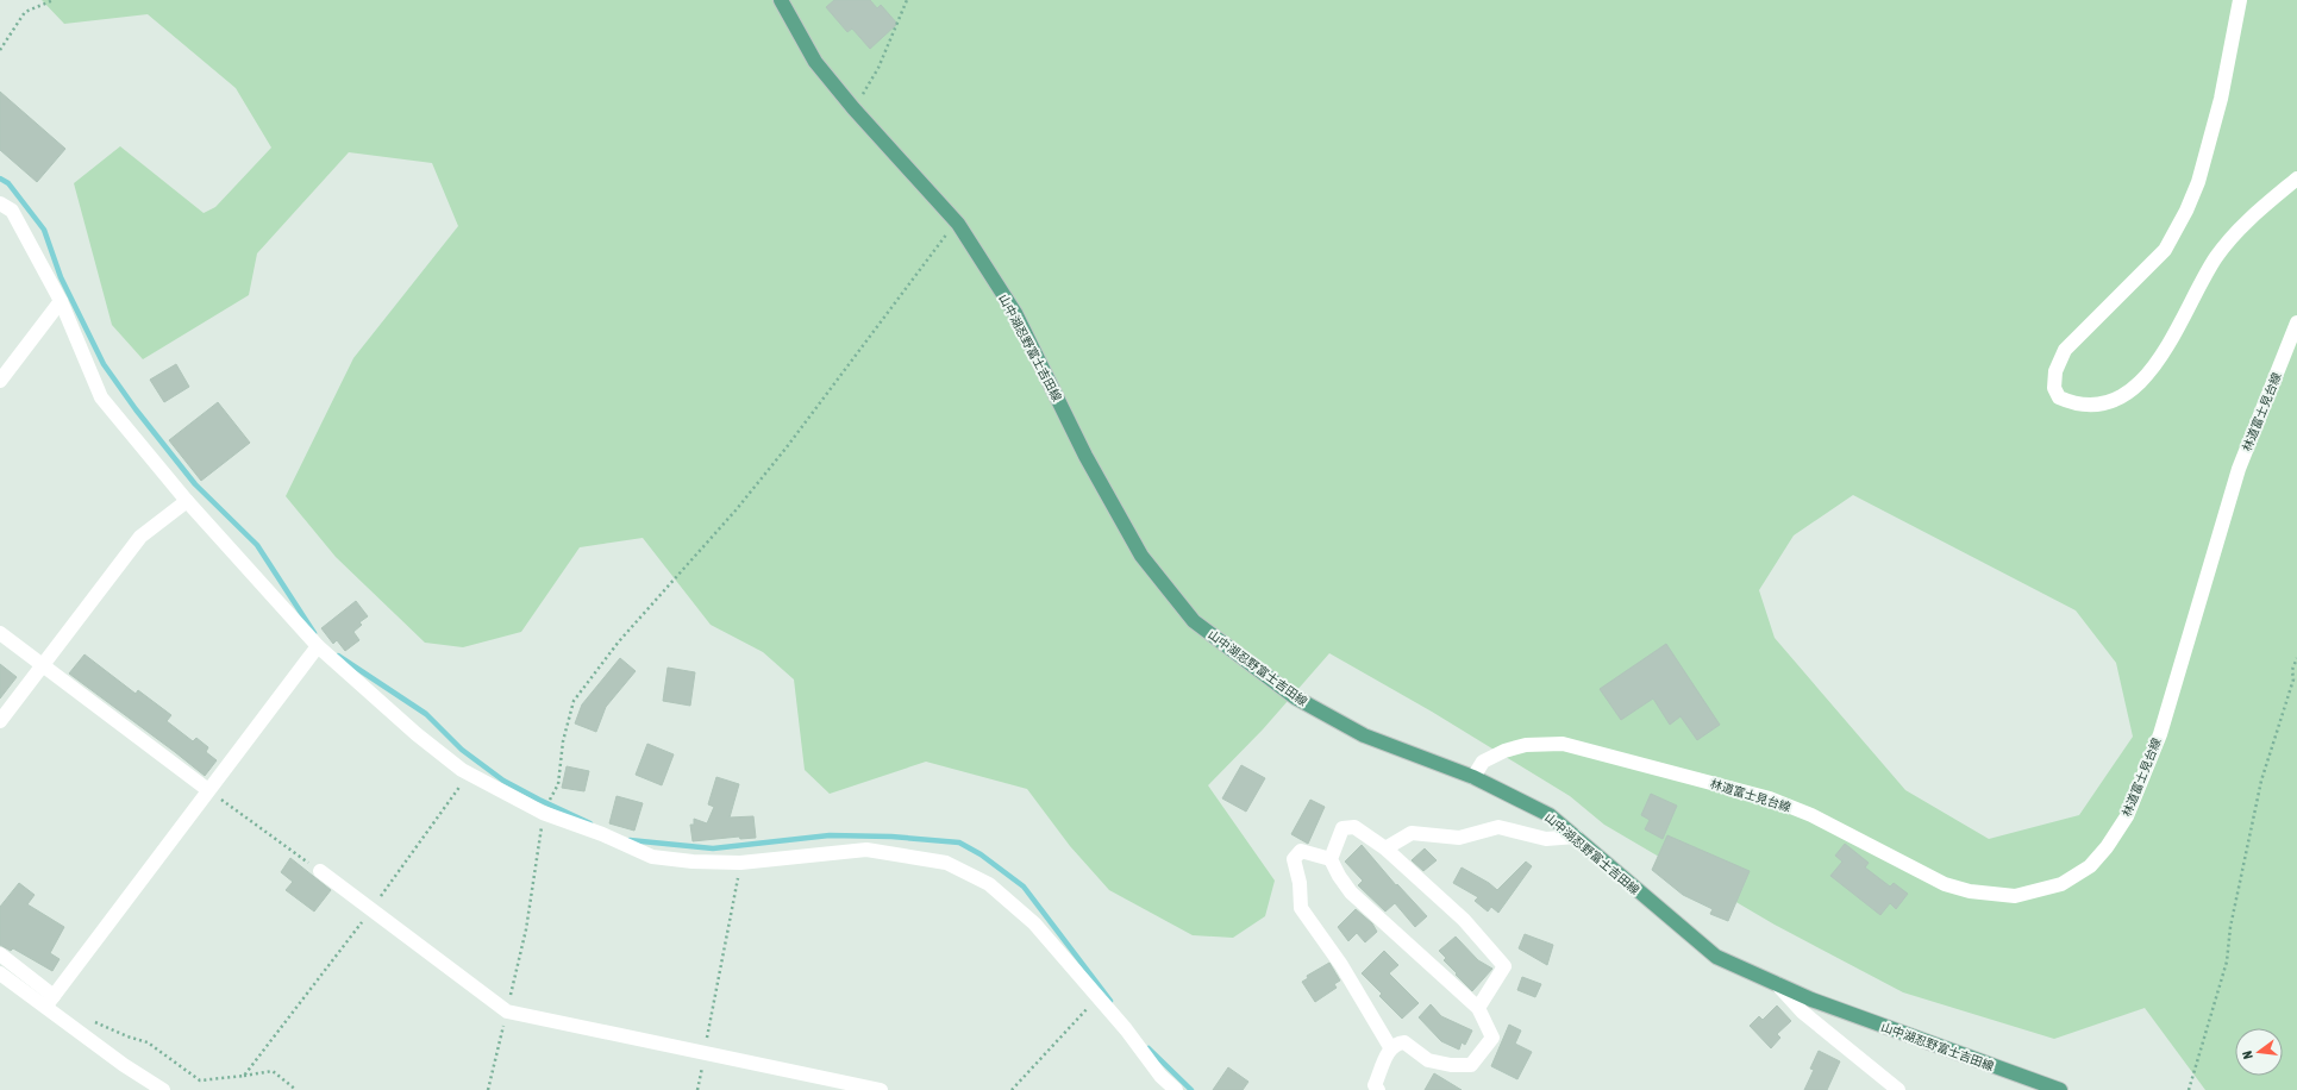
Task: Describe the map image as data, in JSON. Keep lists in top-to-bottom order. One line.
{"streets":{"main road":["山中湖忍野富士吉田線"],"street":["林道富士見台線"]},"crossings":[["山中湖忍野富士吉田線","林道富士見台線"]],"north":"left"}
